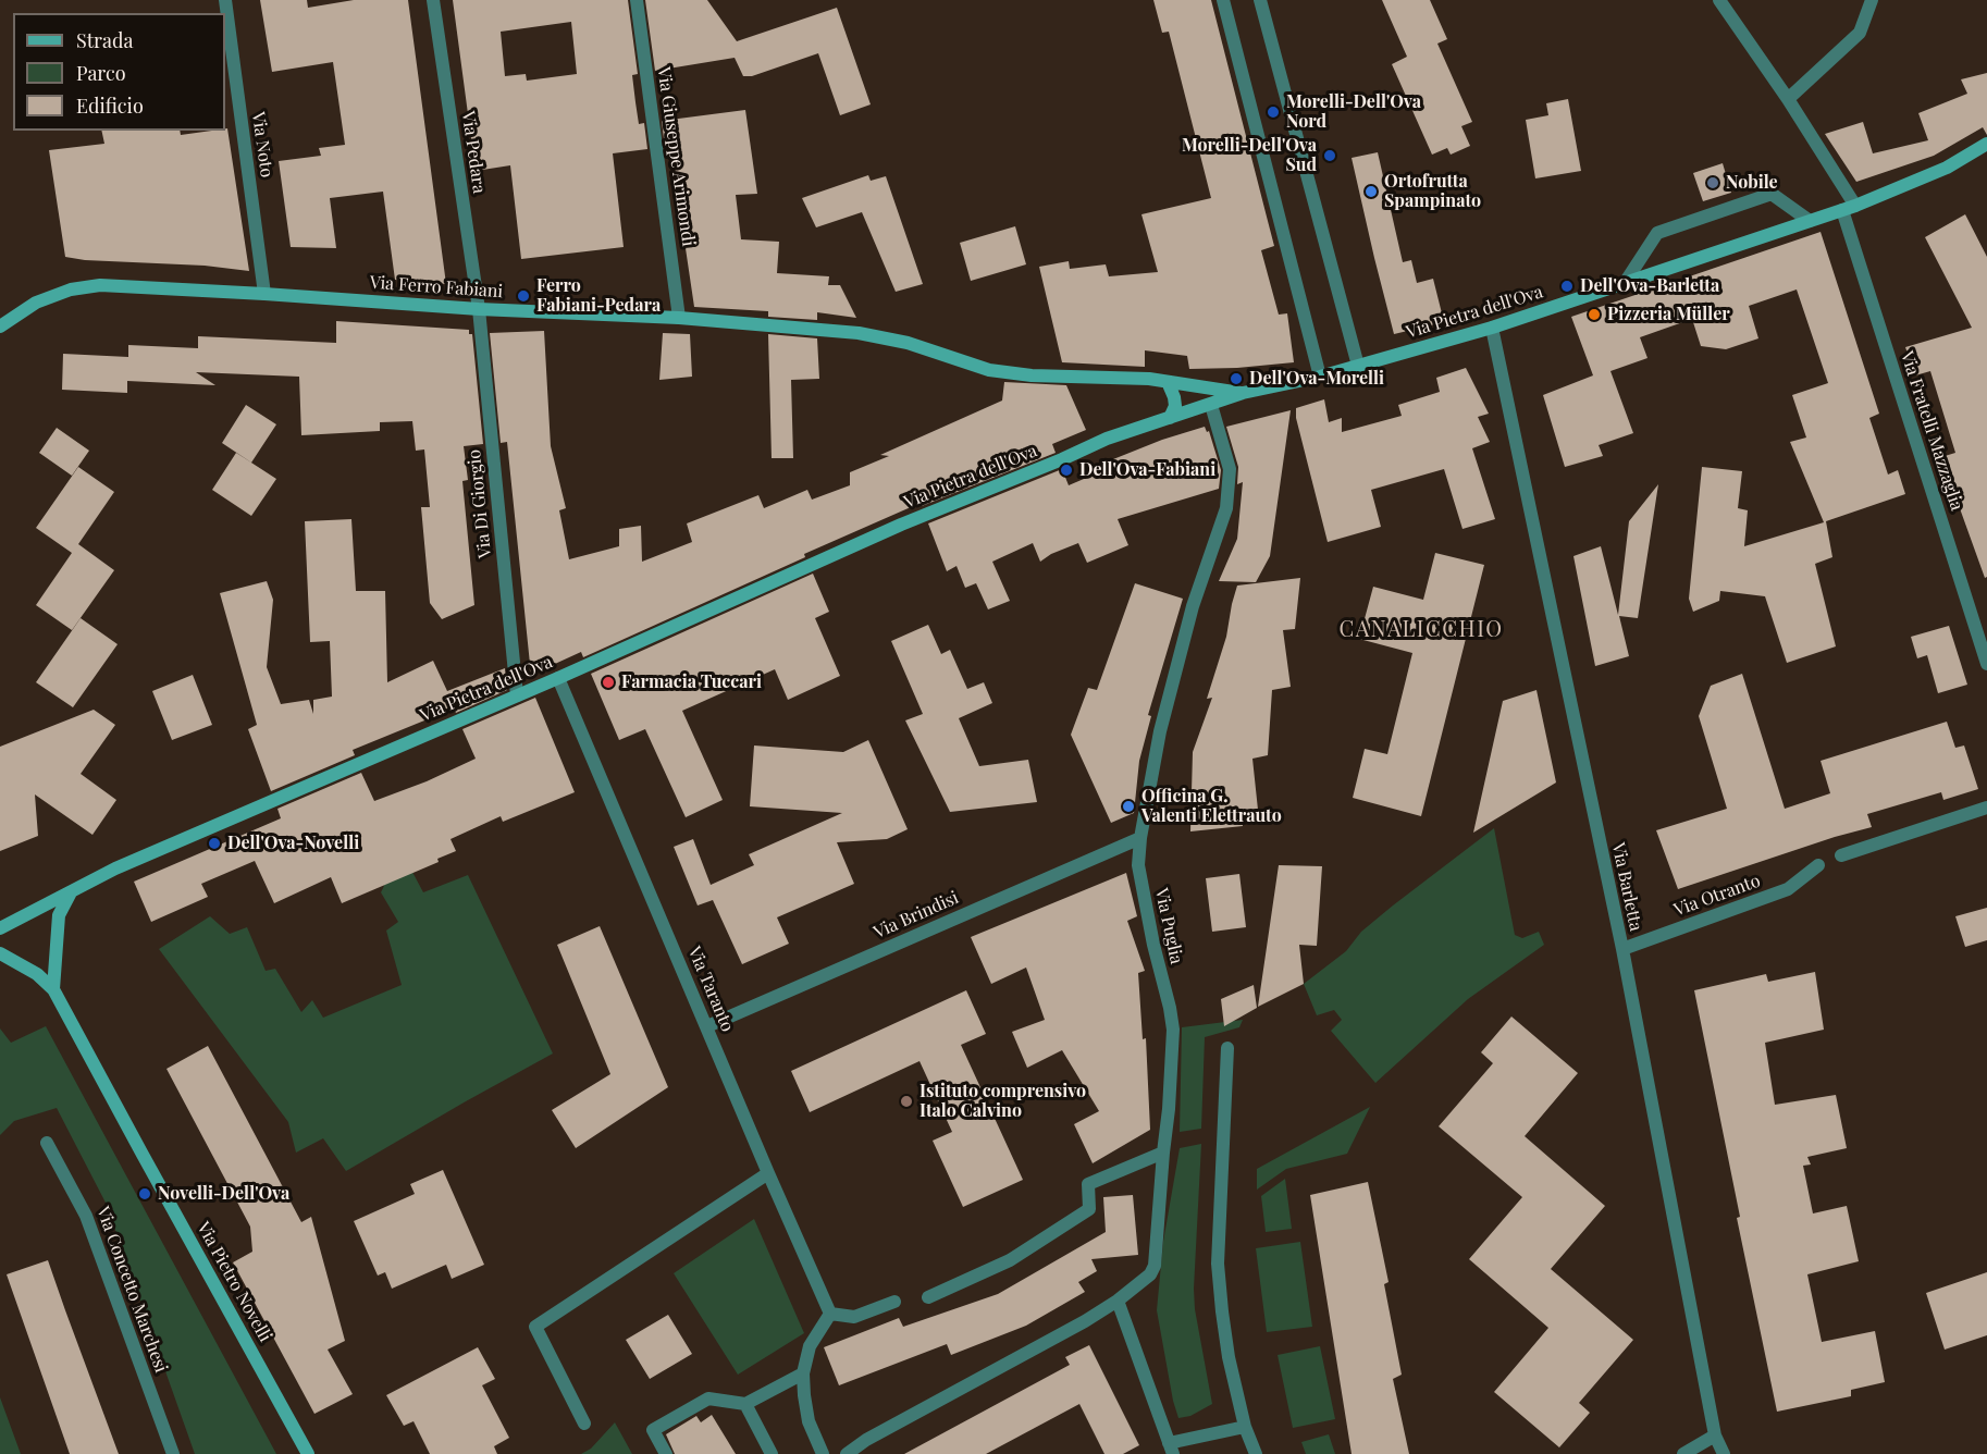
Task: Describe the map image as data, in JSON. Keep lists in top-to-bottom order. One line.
{"streets":{"main road":["Via Ferro Fabiani","Via Pietra dell'Ova","Via Pietro Novelli"],"street":["Via Noto","Via Pedara","Via Giuseppe Arimondi","Via Fratelli Mazzaglia","Via Di Giorgio","Via Barletta","Via Otranto","Via Brindisi","Via Puglia","Via Taranto","Via Concetto Marchesi"]},"crossings":[["Via Noto","Via Ferro Fabiani"],["Via Pedara","Via Ferro Fabiani"],["Via Pedara","Via Di Giorgio"],["Via Giuseppe Arimondi","Via Ferro Fabiani"],["Via Ferro Fabiani","Via Pietra dell'Ova"],["Via Ferro Fabiani","Via Di Giorgio"],["Via Pietra dell'Ova","Via Fratelli Mazzaglia"],["Via Pietra dell'Ova","Via Di Giorgio"],["Via Pietra dell'Ova","Via Barletta"],["Via Pietra dell'Ova","Via Puglia"],["Via Pietra dell'Ova","Via Taranto"],["Via Barletta","Via Otranto"],["Via Brindisi","Via Puglia"],["Via Brindisi","Via Taranto"]],"districts":["CANALICCHIO"],"places":["Morelli-Dell'Ova Nord","Morelli-Dell'Ova Sud","Nobile","Ortofrutta Spampinato","Dell'Ova-Barletta","Ferro Fabiani-Pedara","Pizzeria Müller","Dell'Ova-Morelli","Dell'Ova-Fabiani","Farmacia Tuccari","Officina G. Valenti Elettrauto","Dell'Ova-Novelli","Istituto comprensivo Italo Calvino","Novelli-Dell'Ova"],"legend":["Strada","Parco","Edificio"]}
